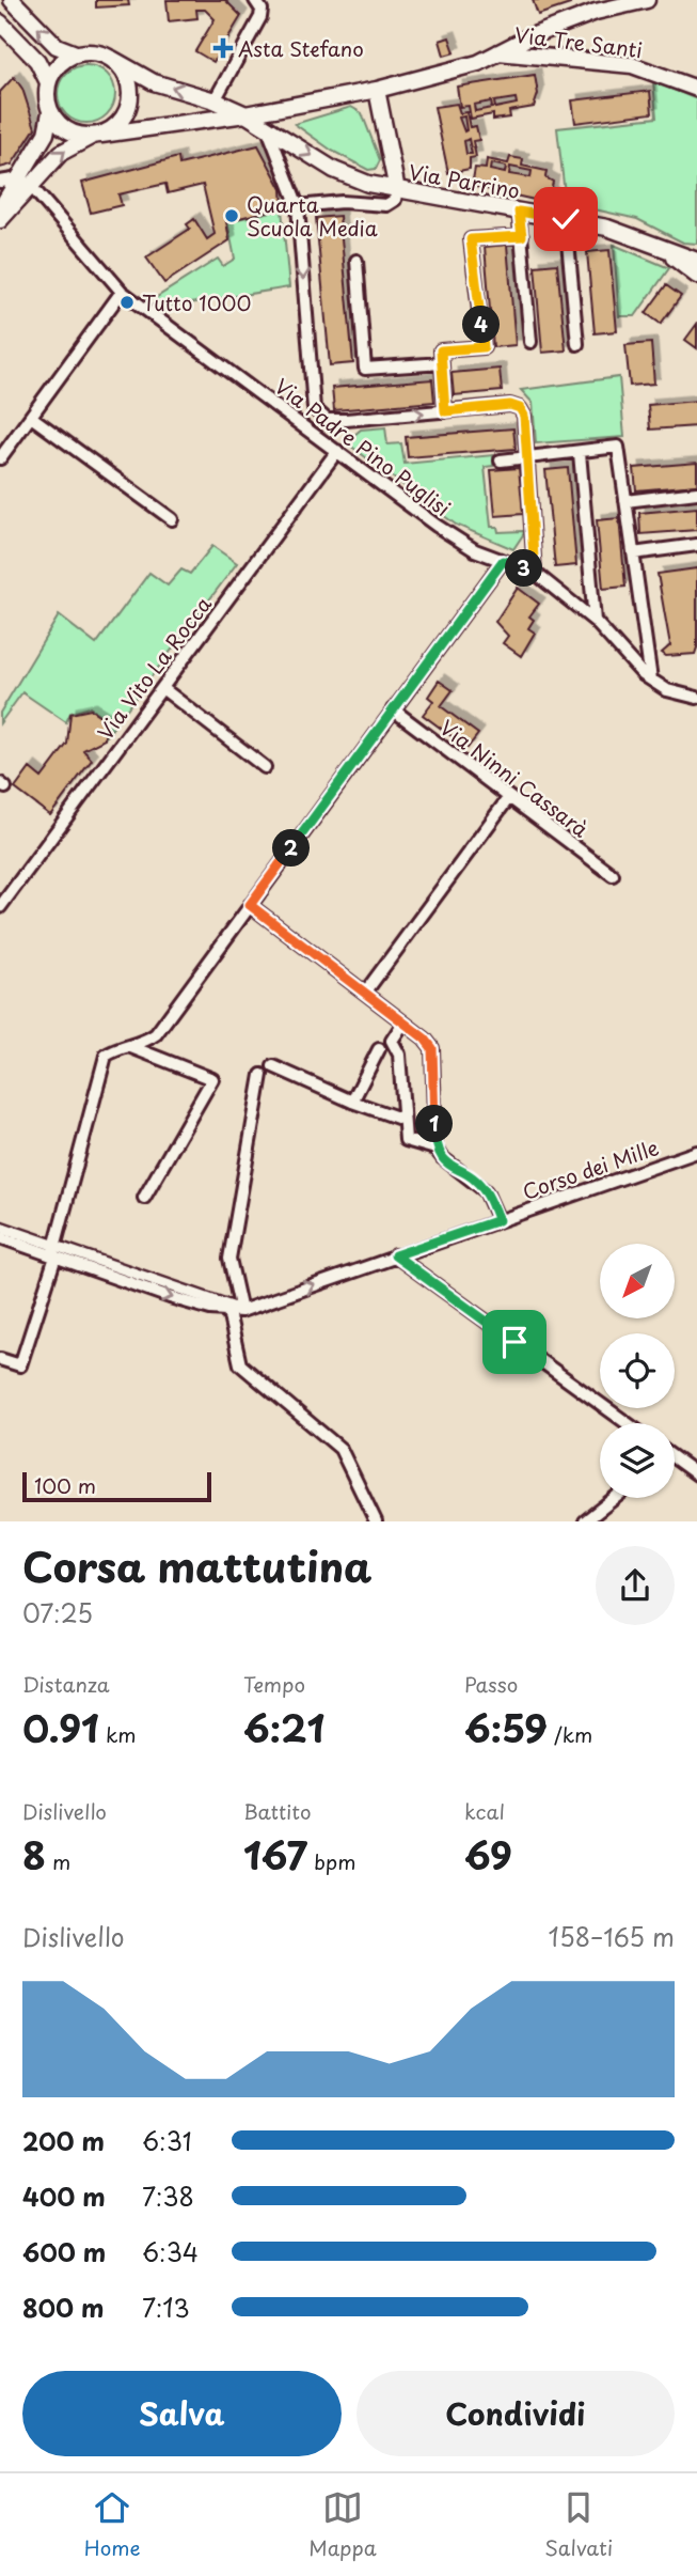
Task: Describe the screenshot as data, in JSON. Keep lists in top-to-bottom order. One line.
{"streets":{"street":["Via Tre Santi","Via Parrino","Via Padre Pino Puglisi","Via Vito La Rocca","Via Ninni Cassarà","Corso dei Mille"]},"crossings":[["Via Padre Pino Puglisi","Via Vito La Rocca"]],"places":{"health":["Asta Stefano"],"other":["Quarta Scuola Media","Tutto 1000"]},"scale_bar":"100 m","north":"bottom left","page":{"pins":["4","3","2","1"],"scale":"100 m","heading":["Corsa mattutina","07:25"],"stats":[["Distanza","0.91 km"],["Tempo","6:21"],["Passo","6:59 /km"],["Dislivello","8 m"],["Battito","167 bpm"],["kcal","69"]],"chart":["Dislivello","158–165 m"],"list":[{"name":"200 m","note":"6:31"},{"name":"400 m","note":"7:38"},{"name":"600 m","note":"6:34"},{"name":"800 m","note":"7:13"}],"buttons":["Salva","Condividi"],"tabs":["Home","Mappa","Salvati"]}}
